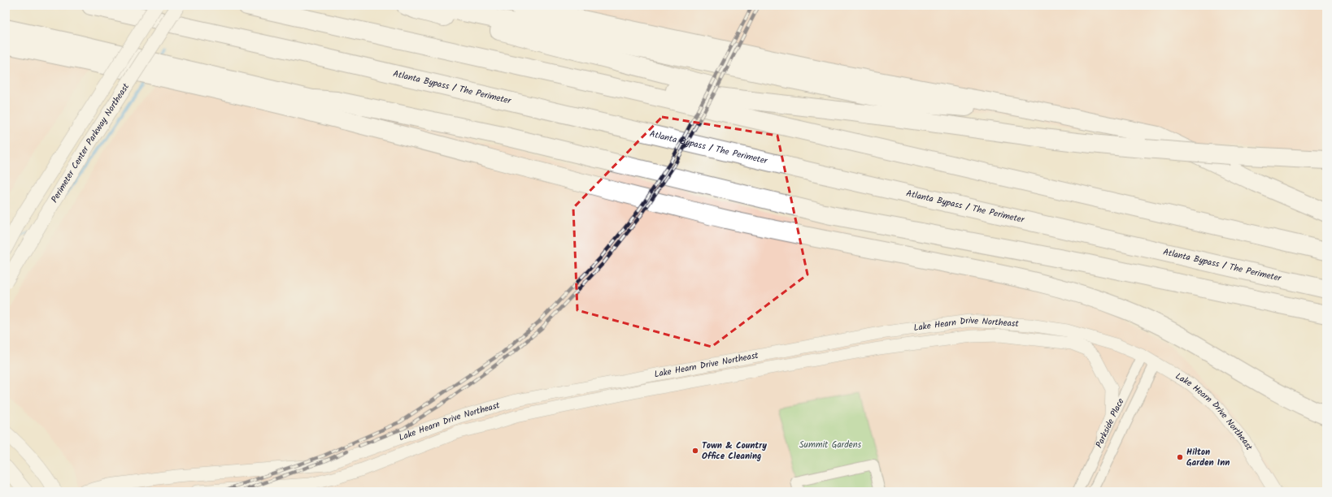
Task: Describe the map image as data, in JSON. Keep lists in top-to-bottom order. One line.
{"streets":{"highway":["Atlanta Bypass / The Perimeter"],"main road":["Perimeter Center Parkway Northeast"],"street":["Lake Hearn Drive Northeast","Parkside Place"]},"crossings":[["Lake Hearn Drive Northeast","Parkside Place"]],"parks":["Summit Gardens"],"places":["Town & Country Office Cleaning","Hilton Garden Inn"]}
